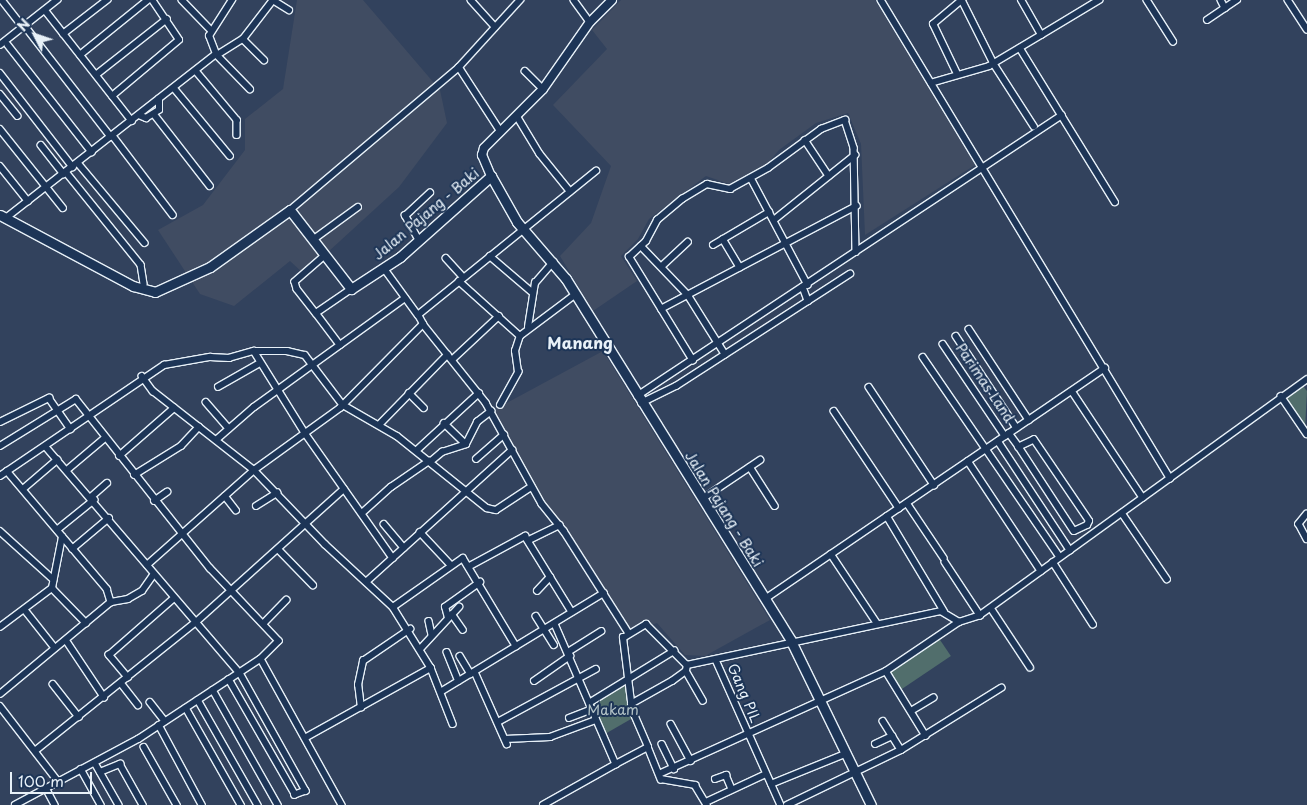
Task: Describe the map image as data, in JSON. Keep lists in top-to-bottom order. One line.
{"streets":{"main road":["Jalan Pajang - Baki"],"street":["Parimas Land","Gang PIL"]},"districts":["Manang"],"parks":["Makam"],"scale_bar":"100 m","north":"top left"}
